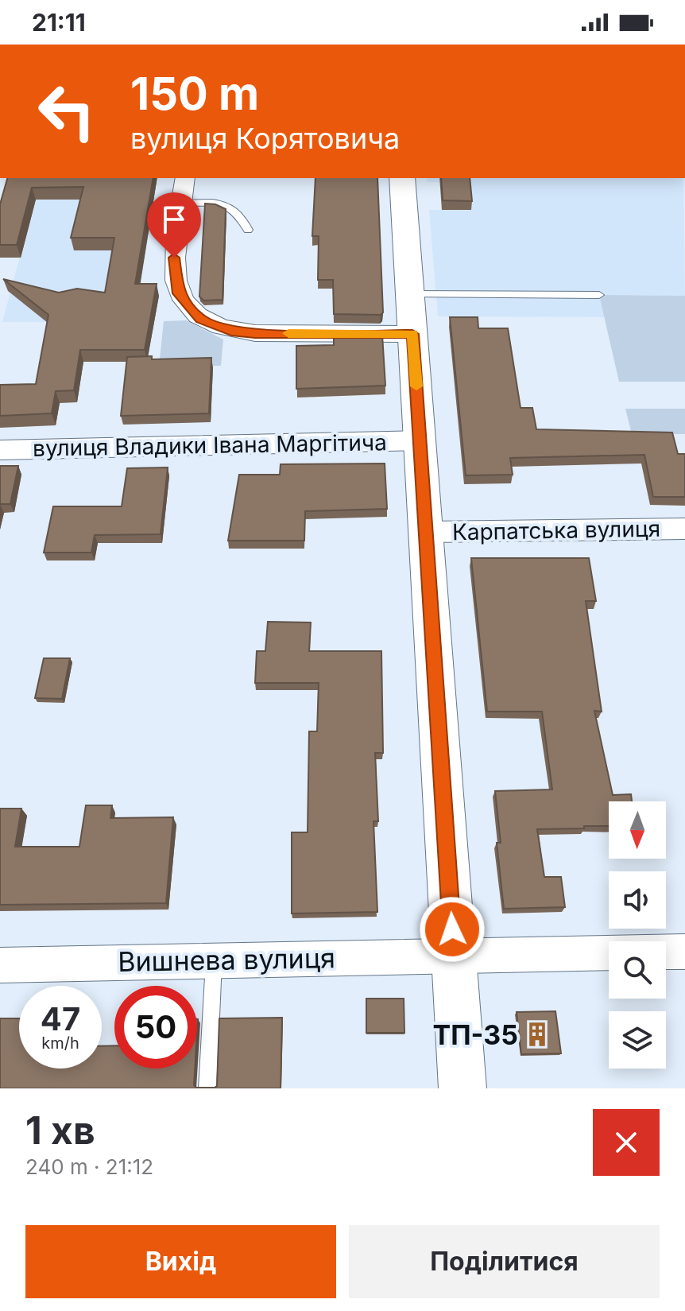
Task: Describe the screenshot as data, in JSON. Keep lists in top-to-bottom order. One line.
{"streets":{"street":["вулиця Владики Івана Маргітича","Карпатська вулиця","Вишнева вулиця"]},"places":{"building":["ТП-35"]},"north":"bottom","page":{"status":"21:11","turn":["150 m","вулиця Корятовича"],"speed":"47 km/h","limit":"50","heading":["1 хв","240 m · 21:12"],"buttons":["Вихід","Поділитися"]}}
